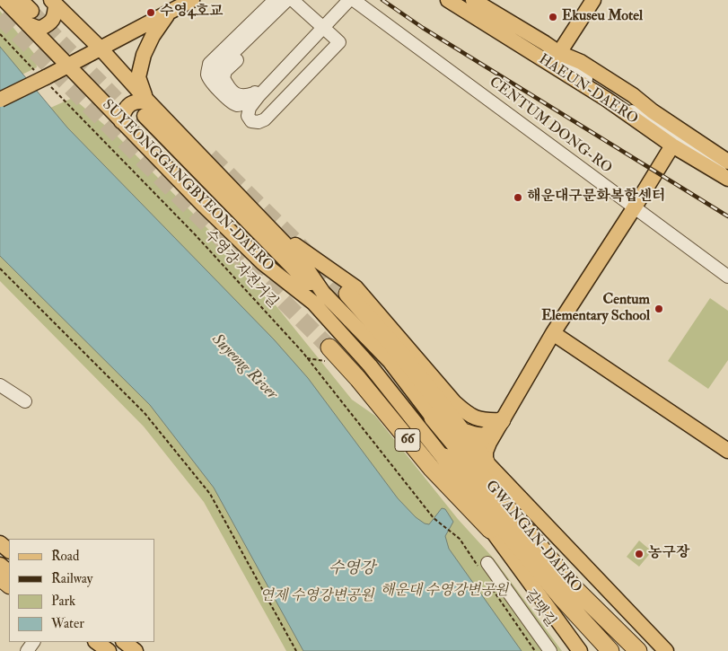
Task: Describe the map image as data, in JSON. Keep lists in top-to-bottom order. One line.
{"streets":{"highway":["66","GWANGAN-DAERO"],"main road":["HAEUN-DAERO","SUYEONGGANGBYEON-DAERO"],"street":["CENTUM DONG-RO","갈맷길"],"path":["수영강 자전거길"]},"crossings":[["SUYEONGGANGBYEON-DAERO","66"],["SUYEONGGANGBYEON-DAERO","GWANGAN-DAERO"]],"water":["Suyeong River","수영강"],"parks":["해운대 수영강변공원","연제 수영강변공원"],"places":["수영4호교","Ekuseu Motel","해운대구문화복합센터","Centum Elementary School","농구장"],"legend":["Road","Railway","Park","Water"]}
